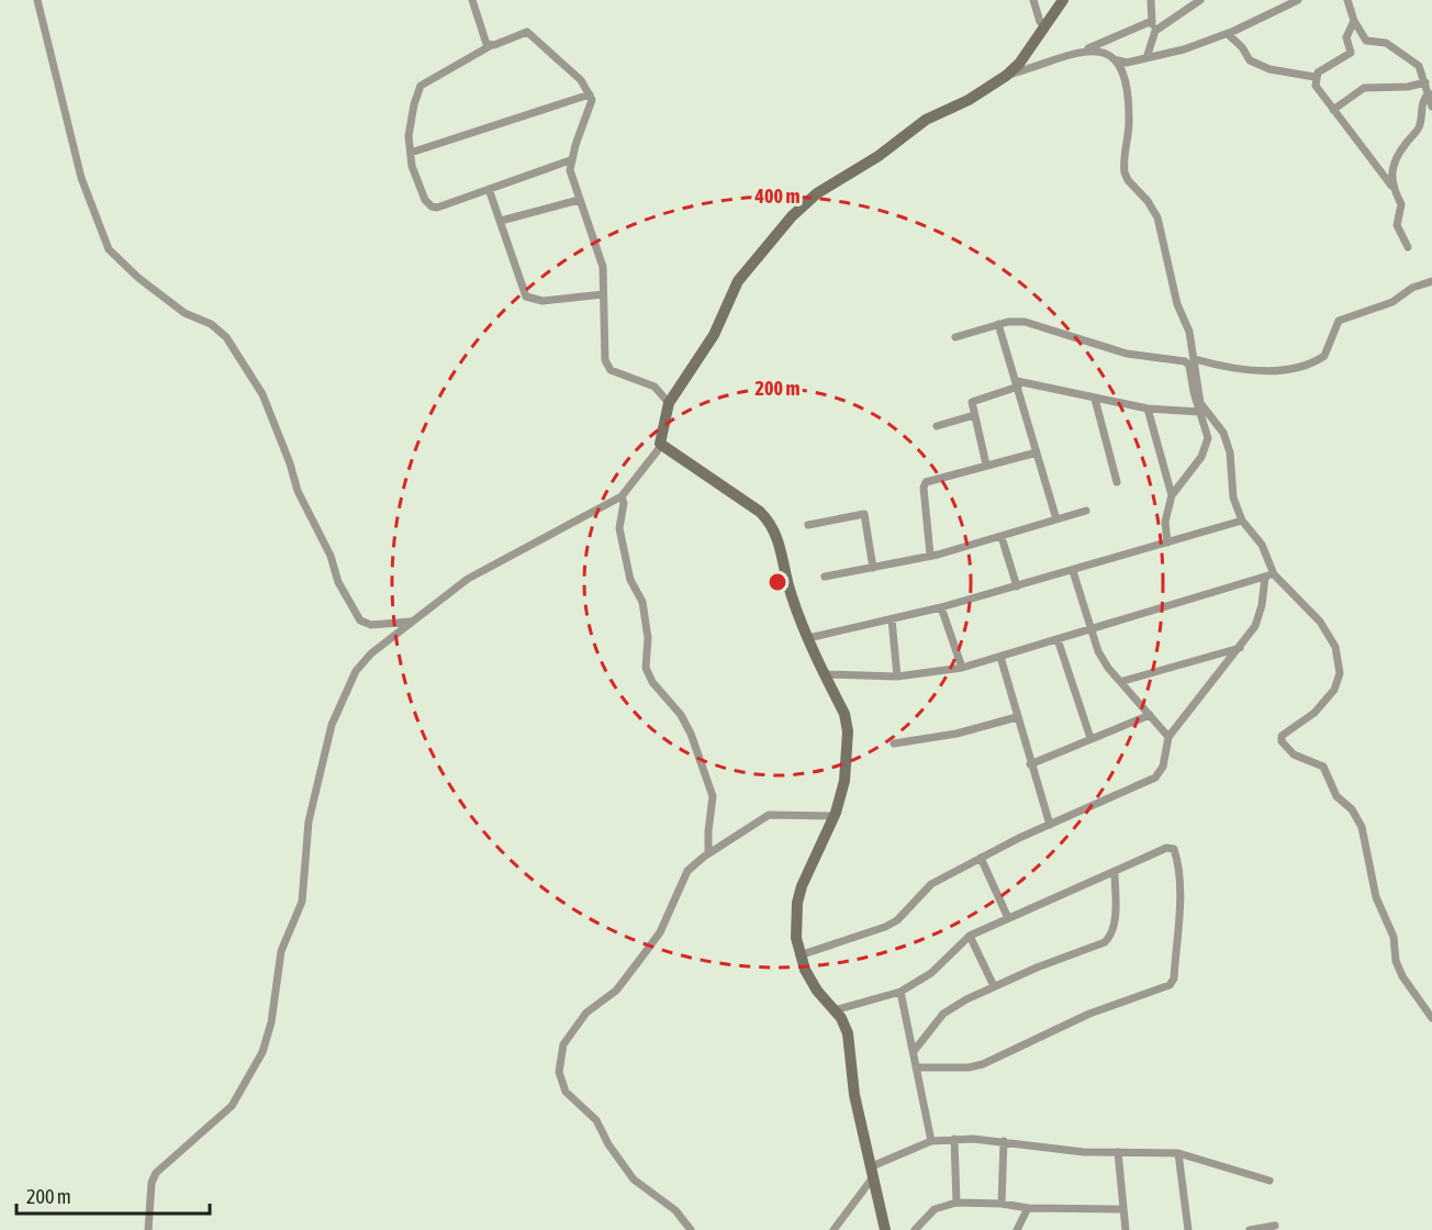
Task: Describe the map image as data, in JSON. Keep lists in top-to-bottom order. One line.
{"scale_bar":"200 m","rings":["400 m","200 m"]}
